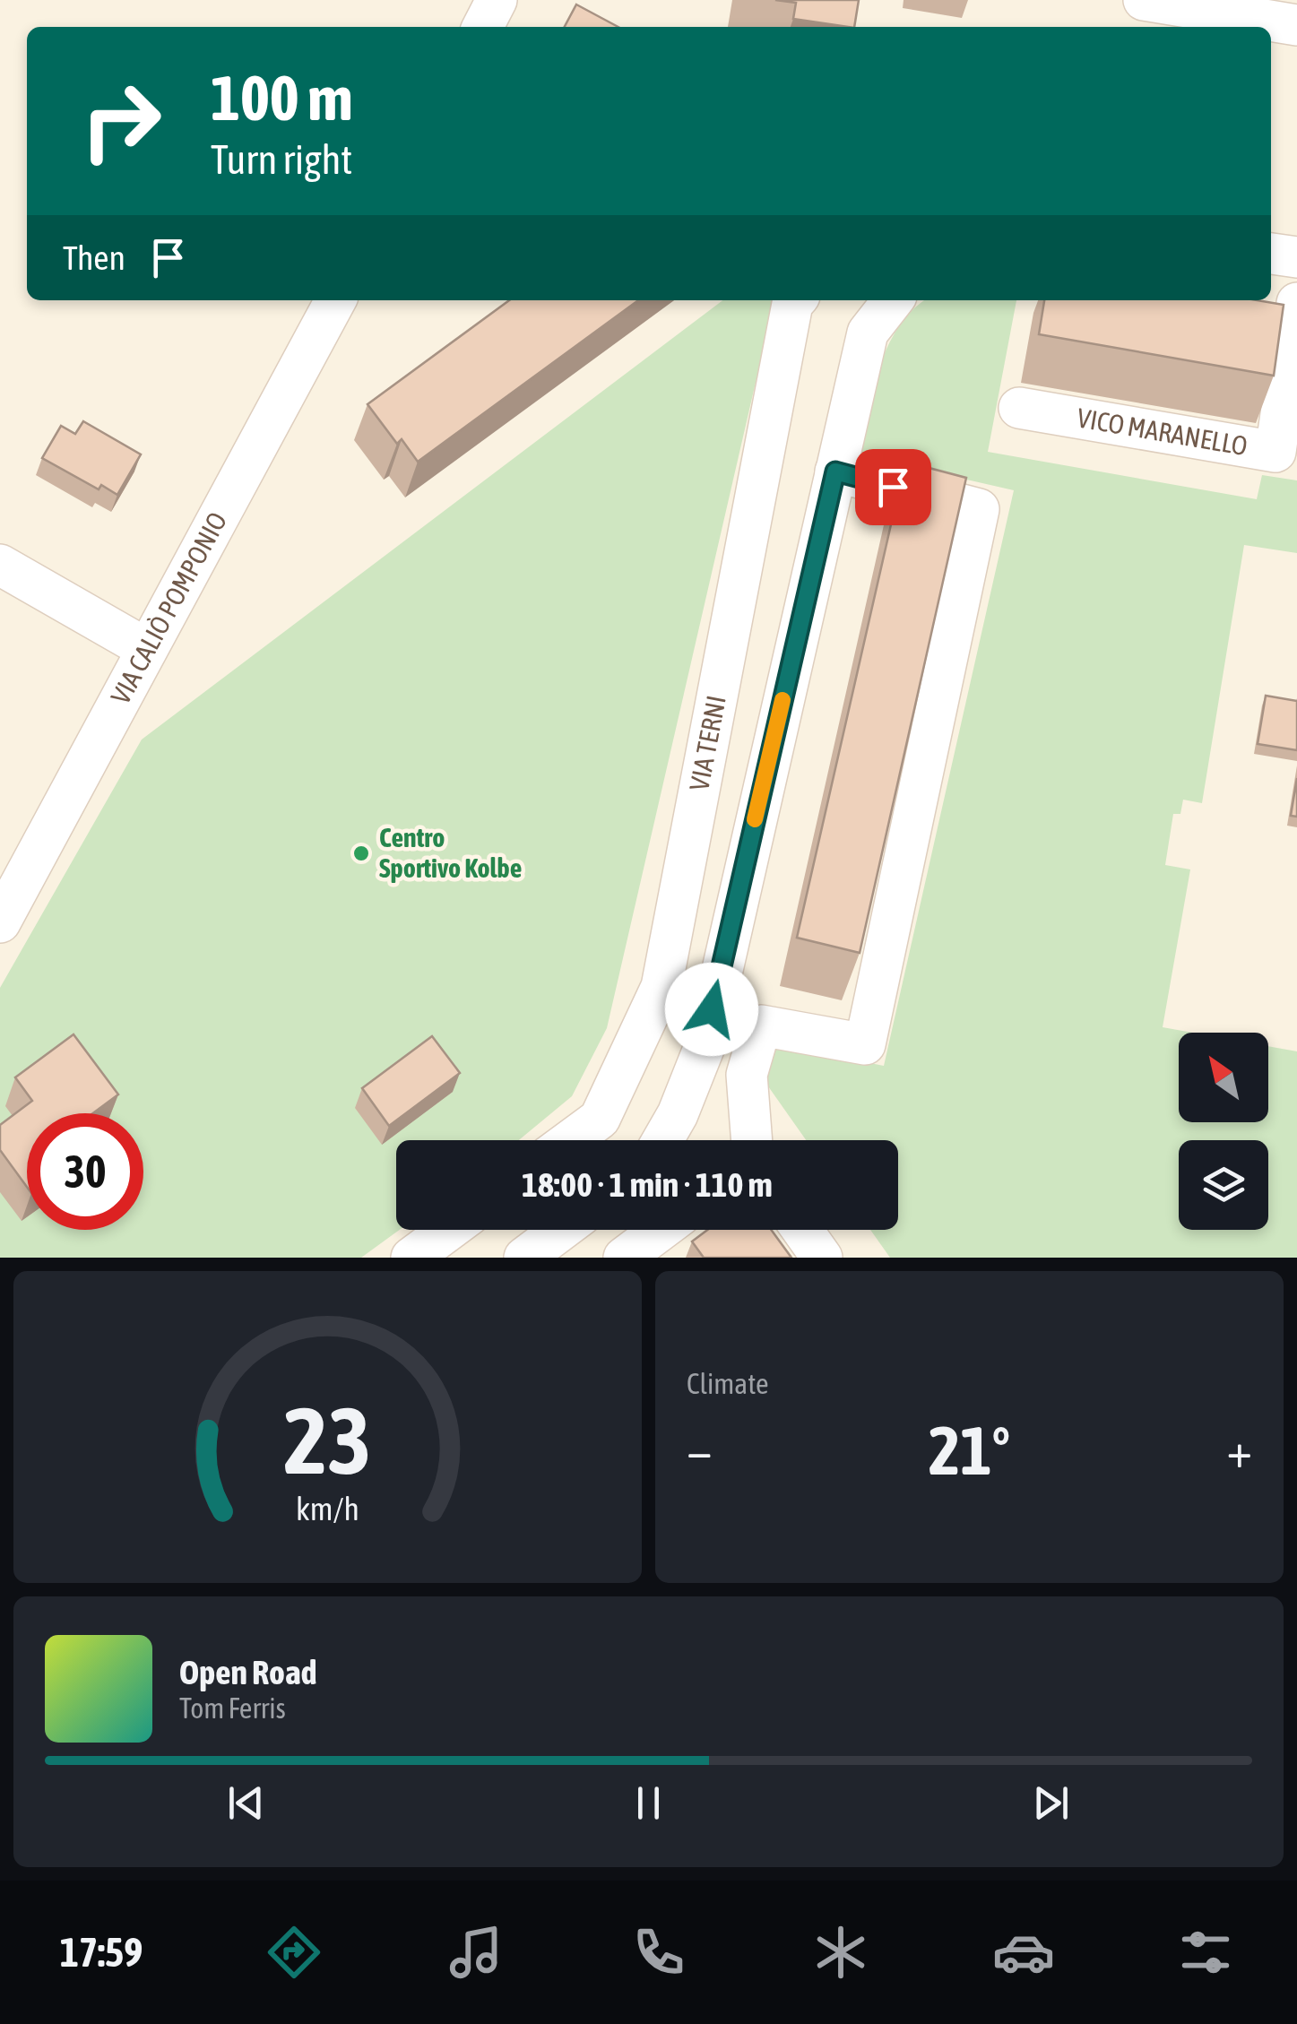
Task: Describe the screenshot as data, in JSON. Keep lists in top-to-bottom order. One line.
{"streets":{"street":["VICO MARANELLO","VIA CALIÒ POMPONIO","VIA TERNI"]},"places":["Centro Sportivo Kolbe"],"north":"top left","page":{"turn":["100 m","Turn right"],"then":"Then","limit":"30","trip":"18:00 · 1 min · 110 m","tile":"Climate","heat":["−","21°","+"],"song":["Open Road","Tom Ferris"],"tabs":"17:59","gauge":["23","km/h"]}}
